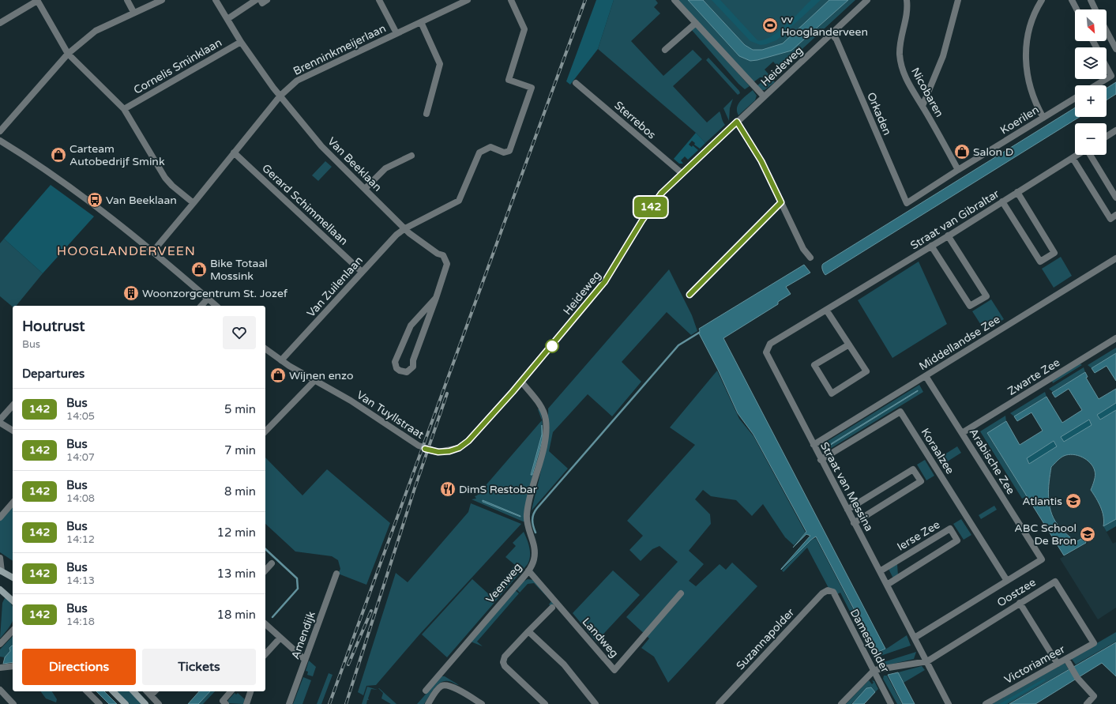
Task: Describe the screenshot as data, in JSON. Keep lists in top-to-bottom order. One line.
{"streets":{"street":["Brenninkmeijerlaan","Cornelis Sminklaan","Heideweg","Nicobaren","Orkaden","Sterrebos","Koerilen","Van Beeklaan","Gerard Schimmellaan","Straat van Gibraltar","Van Zuilenlaan","Middellandse Zee","Zwarte Zee","Van Tuyllstraat","Koraalzee","Arabische Zee","Straat van Messina","Ierse Zee","Veenweg","Oostzee","Amendijk","Landweg","Suzannapolder","Damespolder","Victoriameer"]},"crossings":[["Brenninkmeijerlaan","Van Beeklaan"],["Brenninkmeijerlaan","Gerard Schimmellaan"],["Cornelis Sminklaan","Van Beeklaan"],["Heideweg","Orkaden"],["Heideweg","Sterrebos"],["Heideweg","Van Tuyllstraat"],["Heideweg","Veenweg"],["Nicobaren","Koerilen"],["Orkaden","Koerilen"],["Van Beeklaan","Van Zuilenlaan"],["Gerard Schimmellaan","Van Zuilenlaan"],["Straat van Gibraltar","Straat van Messina"],["Van Zuilenlaan","Van Tuyllstraat"],["Middellandse Zee","Arabische Zee"],["Middellandse Zee","Straat van Messina"],["Zwarte Zee","Arabische Zee"],["Koraalzee","Arabische Zee"],["Koraalzee","Straat van Messina"],["Arabische Zee","Straat van Messina"],["Straat van Messina","Ierse Zee"],["Straat van Messina","Oostzee"],["Veenweg","Landweg"],["Oostzee","Victoriameer"],["Suzannapolder","Damespolder"]],"districts":["HOOGLANDERVEEN"],"places":{"sports":["vv Hooglanderveen"],"shop":["Salon D","Carteam Autobedrijf Smink","Bike Totaal Mossink","Wijnen enzo"],"bus stop":["Van Beeklaan"],"building":["Woonzorgcentrum St. Jozef"],"restaurant":["DimS Restobar"],"school or university":["Atlantis","ABC School De Bron"]},"lines":["bus line 142"],"north":"bottom right","page":{"on_map":"142","map_buttons":["+","−"],"heading":[["Houtrust","Bus"],"Departures"],"list":[{"mark":"142","name":"Bus","note":"14:05","value":"5 min"},{"mark":"142","name":"Bus","note":"14:07","value":"7 min"},{"mark":"142","name":"Bus","note":"14:08","value":"8 min"},{"mark":"142","name":"Bus","note":"14:12","value":"12 min"},{"mark":"142","name":"Bus","note":"14:13","value":"13 min"},{"mark":"142","name":"Bus","note":"14:18","value":"18 min"}],"buttons":["Directions","Tickets"]}}
